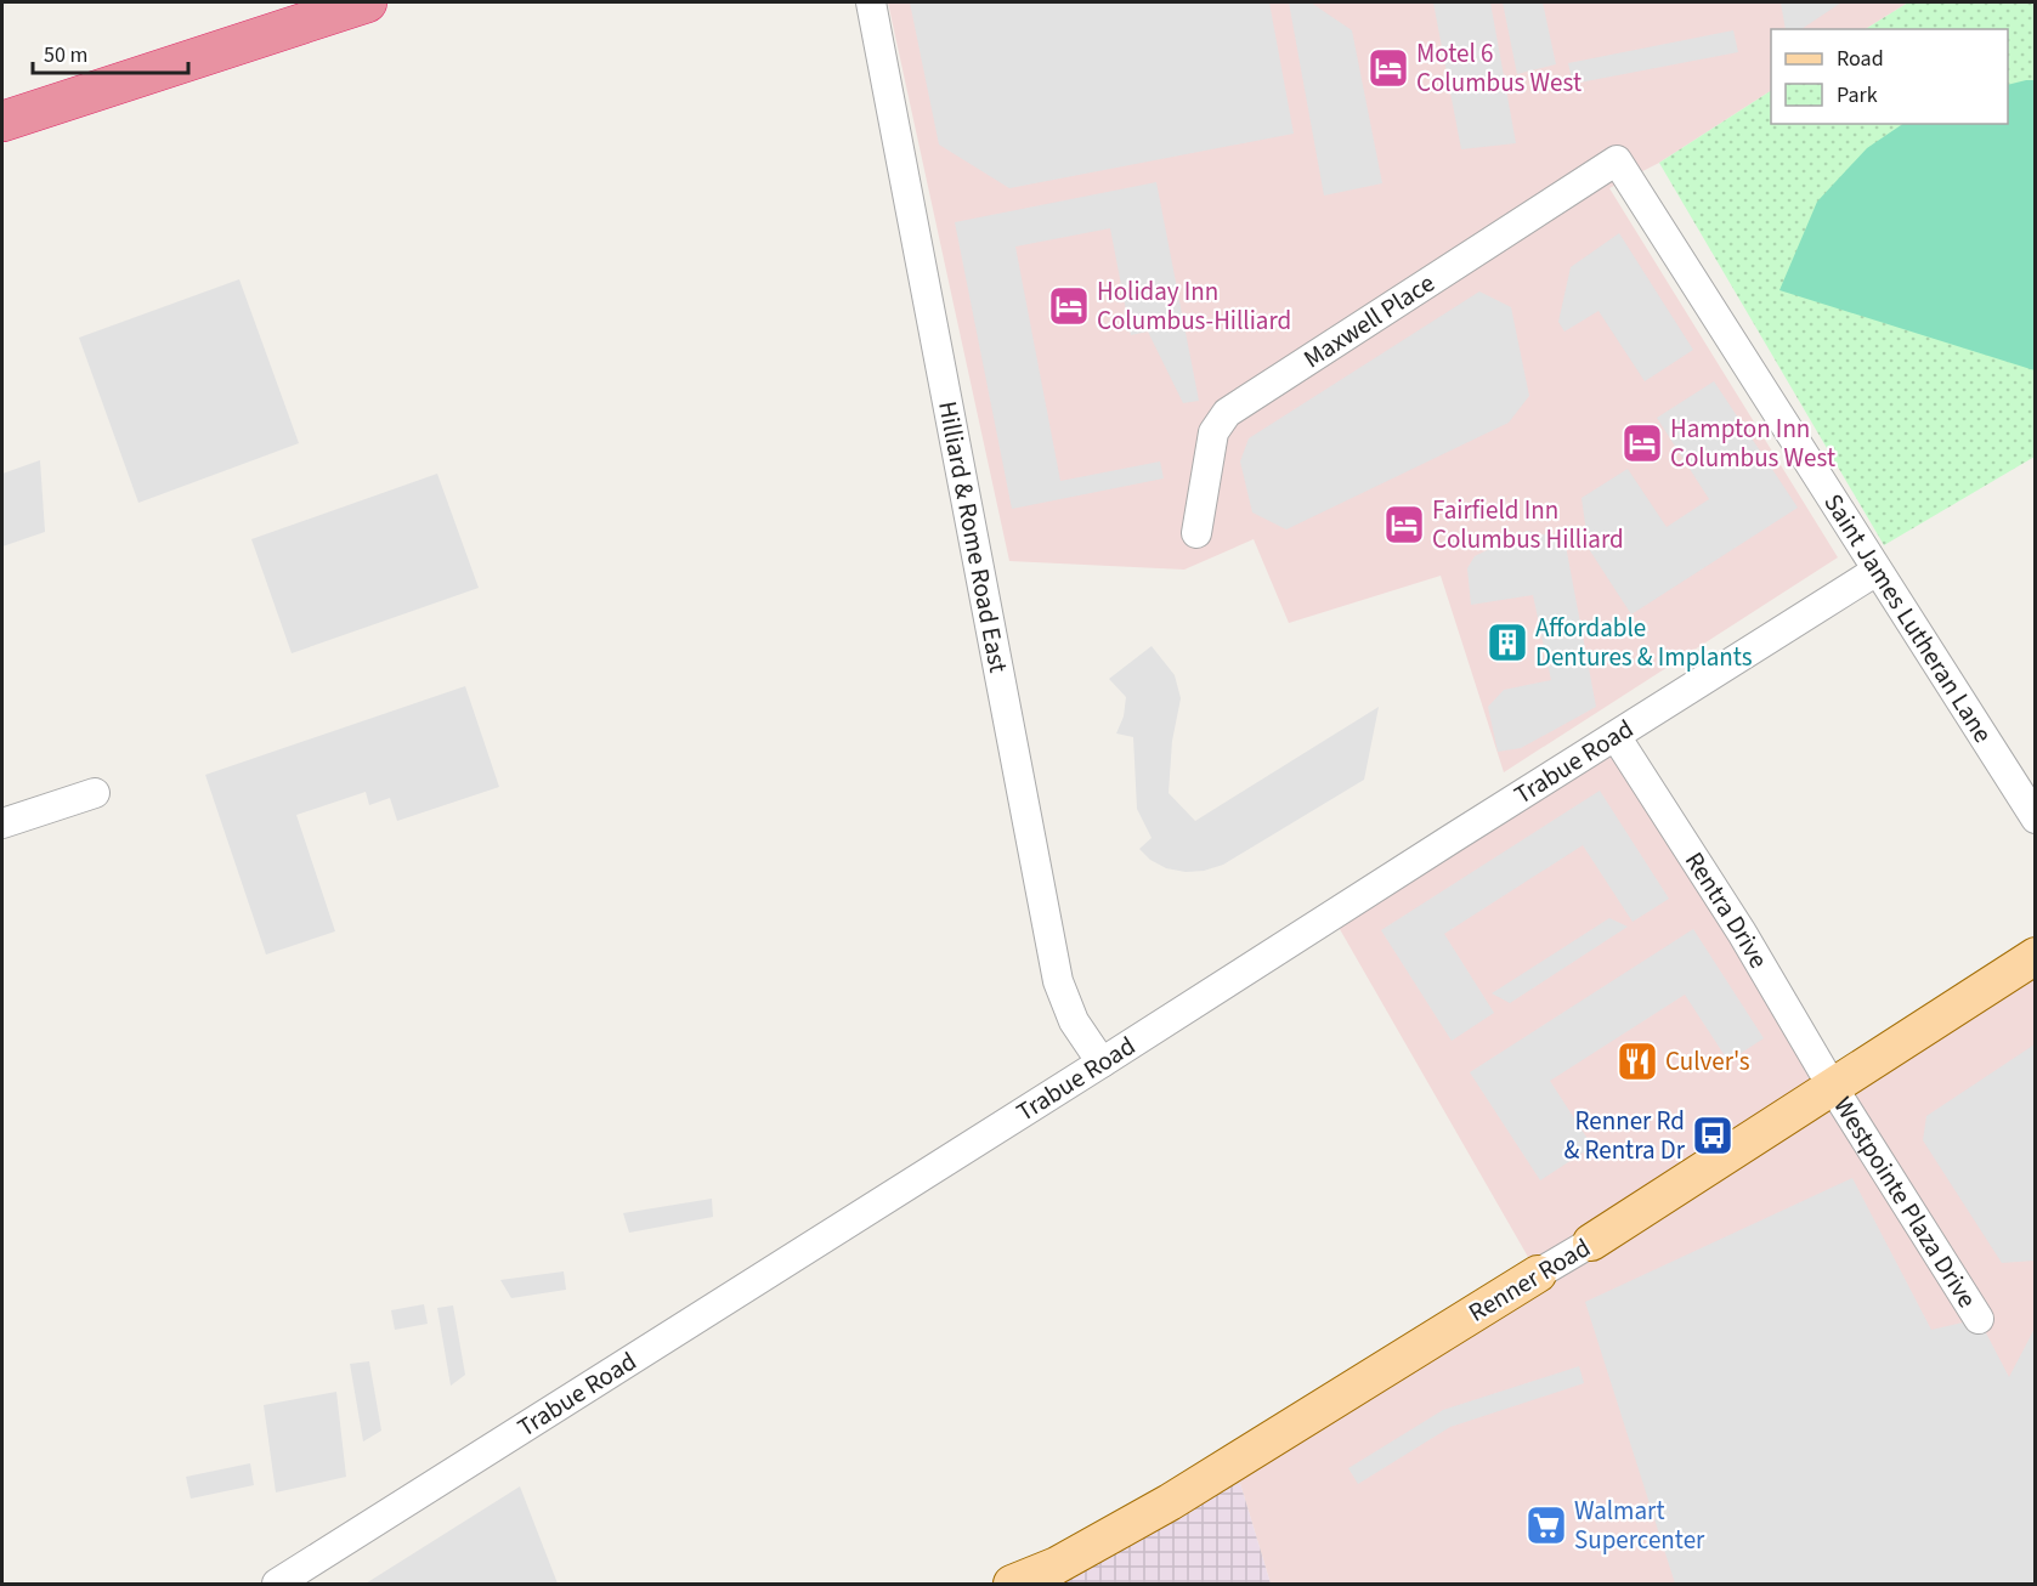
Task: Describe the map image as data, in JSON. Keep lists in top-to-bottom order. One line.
{"streets":{"main road":["Renner Road"],"street":["Maxwell Place","Hilliard & Rome Road East","Saint James Lutheran Lane","Trabue Road","Rentra Drive","Westpointe Plaza Drive"]},"crossings":[["Maxwell Place","Saint James Lutheran Lane"],["Hilliard & Rome Road East","Trabue Road"],["Saint James Lutheran Lane","Trabue Road"],["Trabue Road","Rentra Drive"],["Rentra Drive","Westpointe Plaza Drive"],["Rentra Drive","Renner Road"],["Westpointe Plaza Drive","Renner Road"]],"places":{"hotel":["Motel 6 Columbus West","Holiday Inn Columbus-Hilliard","Hampton Inn Columbus West","Fairfield Inn Columbus Hilliard"],"building":["Affordable Dentures & Implants"],"restaurant":["Culver's"],"bus stop":["Renner Rd & Rentra Dr"],"supermarket":["Walmart Supercenter"]},"legend":["Road","Park"],"scale_bar":"50 m"}
